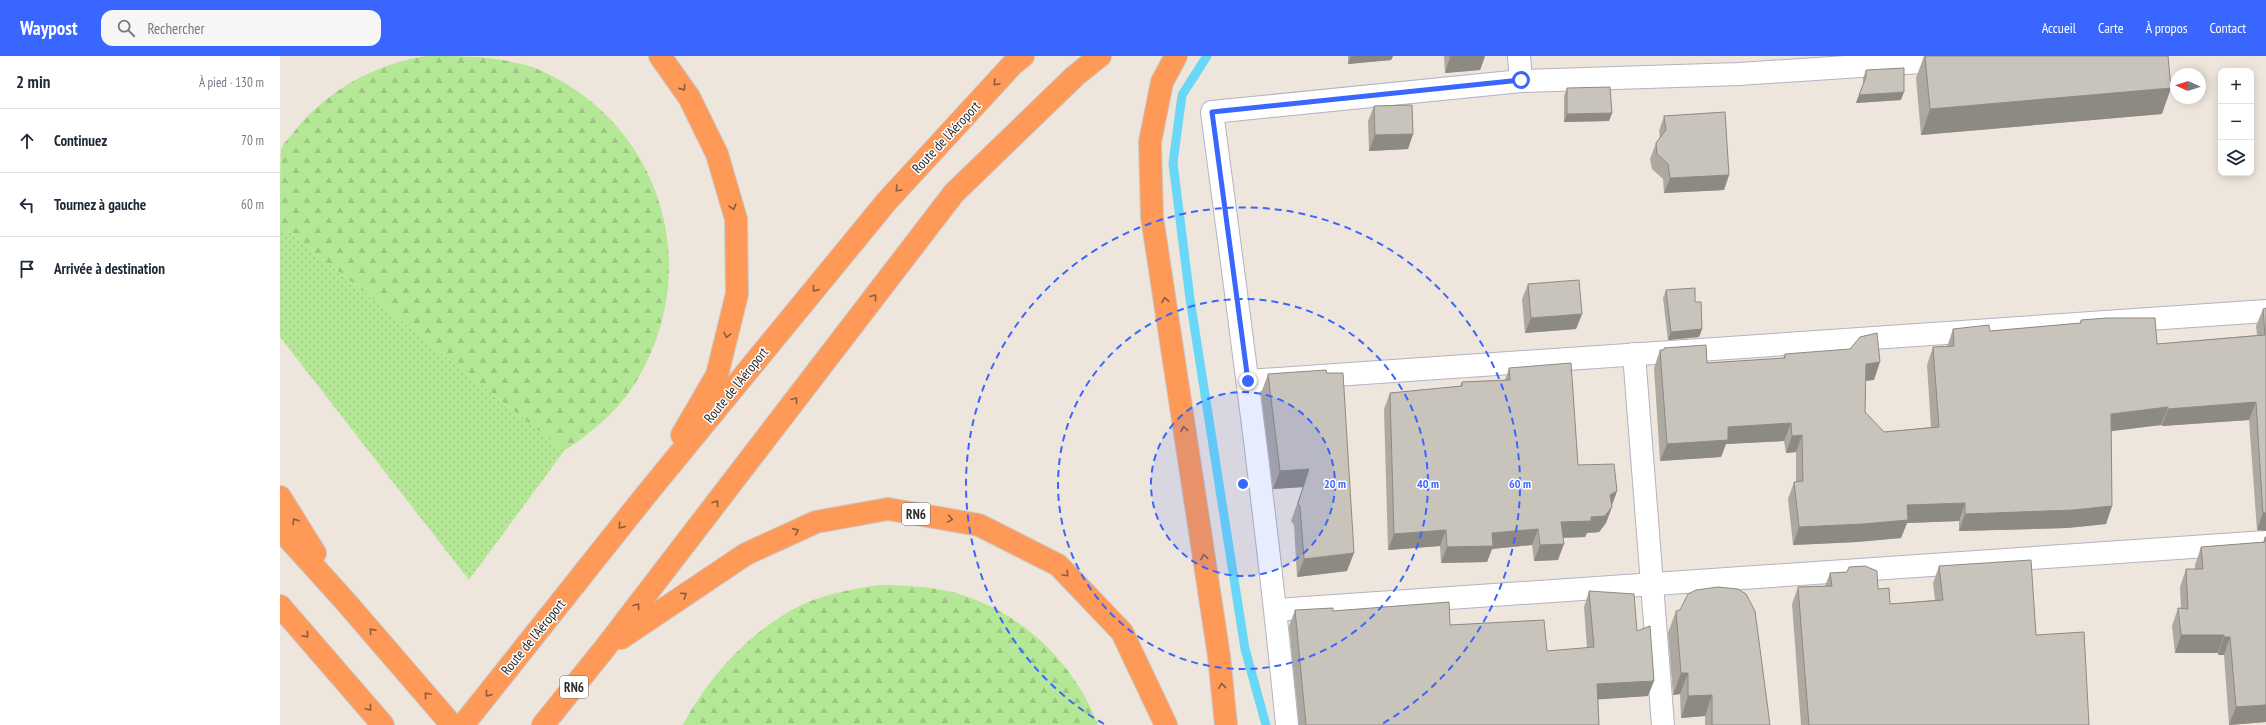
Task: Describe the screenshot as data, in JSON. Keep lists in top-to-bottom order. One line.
{"streets":{"highway":["Route de l'Aéroport","RN6"]},"north":"left","page":{"header":"Waypost","search":"Rechercher","nav":["Accueil","Carte","À propos","Contact"],"heading":["2 min","À pied · 130 m"],"map_buttons":["+","−"],"list":[["Continuez","70 m"],["Tournez à gauche","60 m"],"Arrivée à destination"]},"rings":["20 m","40 m","60 m"]}
